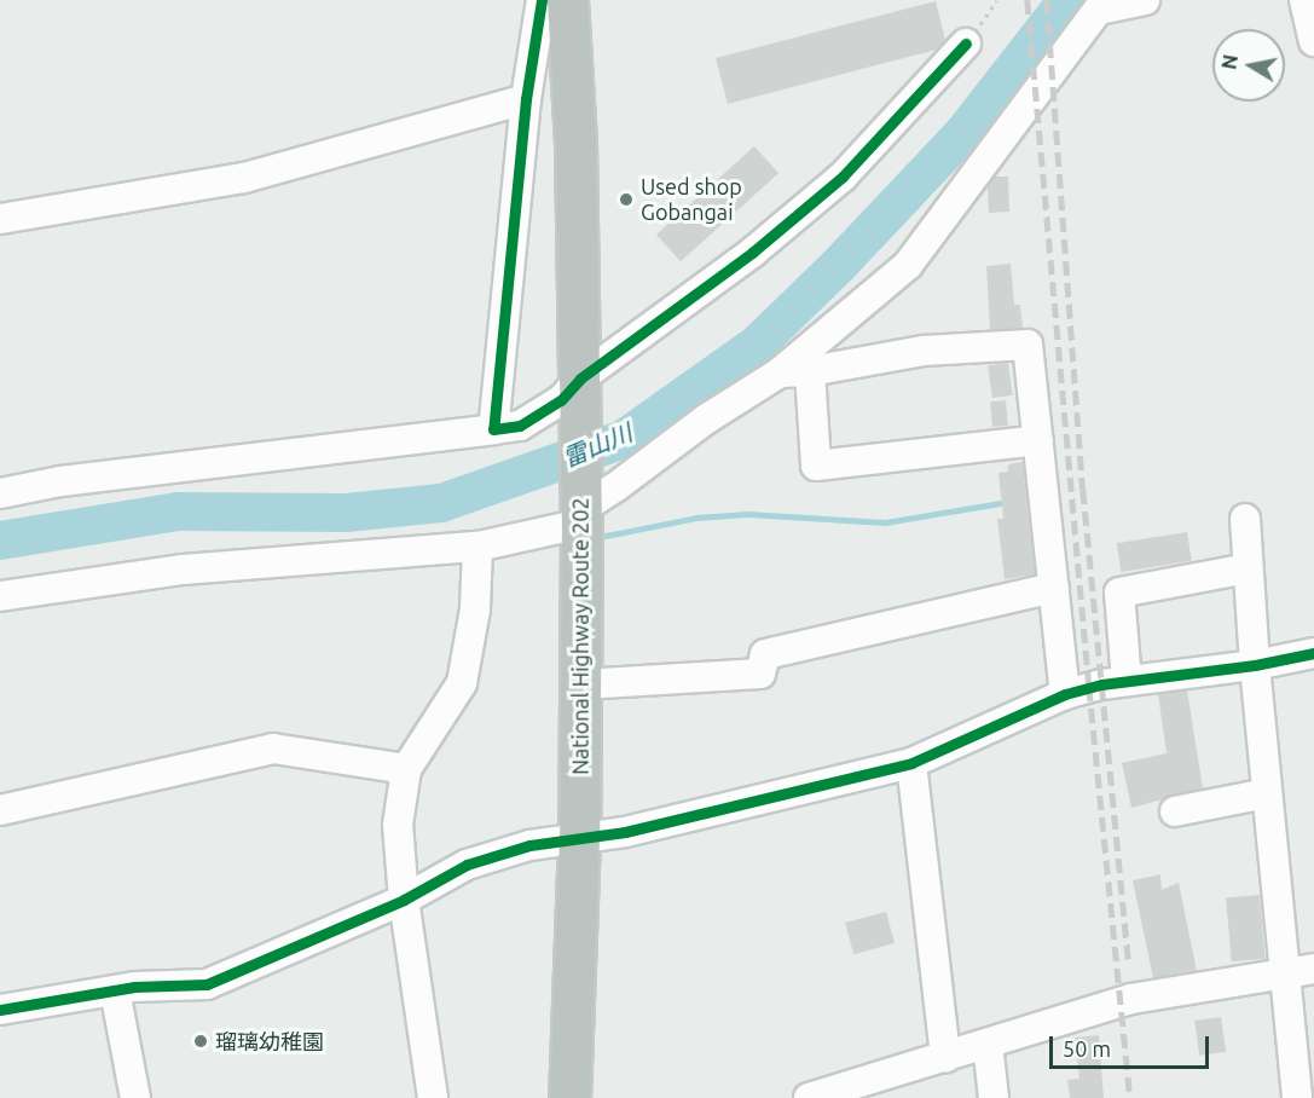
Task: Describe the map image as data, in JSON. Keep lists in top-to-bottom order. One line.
{"streets":{"highway":["National Highway Route 202"]},"water":["雷山川"],"places":["Used shop Gobangai","瑠璃幼稚園"],"scale_bar":"50 m","north":"left"}
